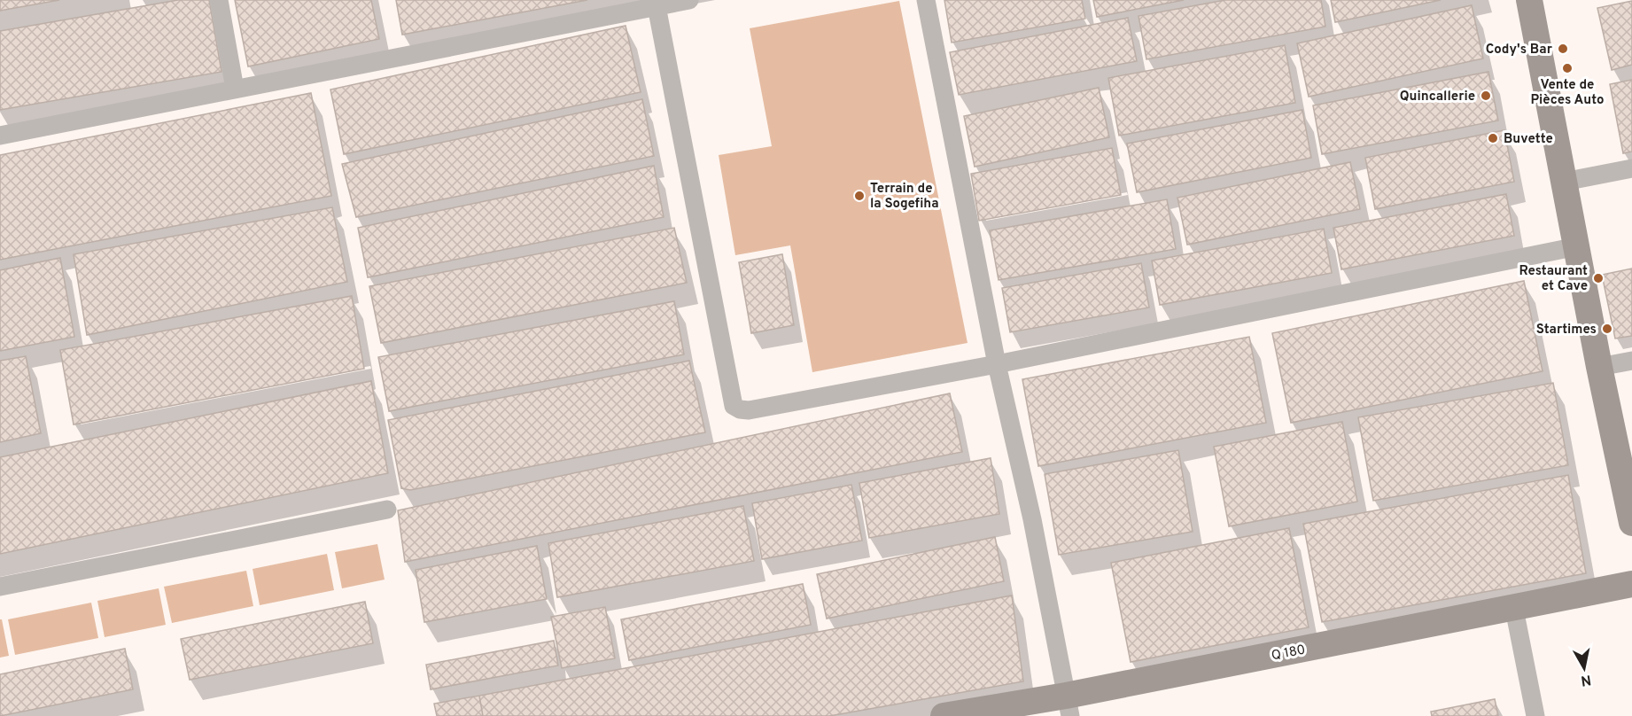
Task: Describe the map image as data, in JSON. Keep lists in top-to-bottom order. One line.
{"streets":{"street":["Q 180"]},"places":["Cody's Bar","Vente de Pièces Auto","Quincallerie","Buvette","Terrain de la Sogefiha","Restaurant et Cave","Startimes"],"north":"bottom"}
